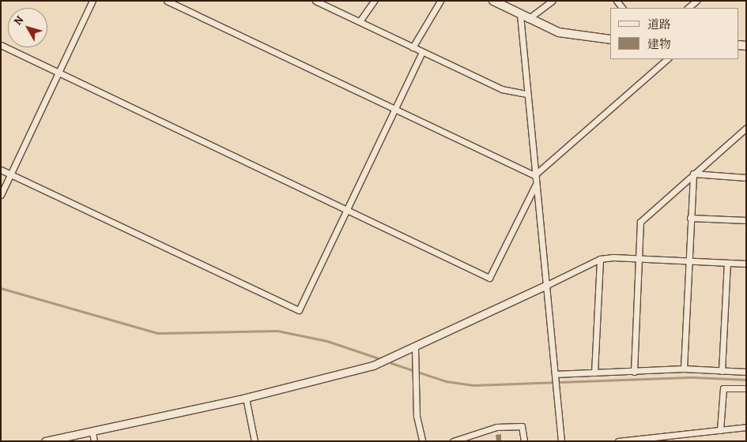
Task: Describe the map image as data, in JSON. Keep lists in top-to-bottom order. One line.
{"legend":["道路","建物"],"north":"top left"}
